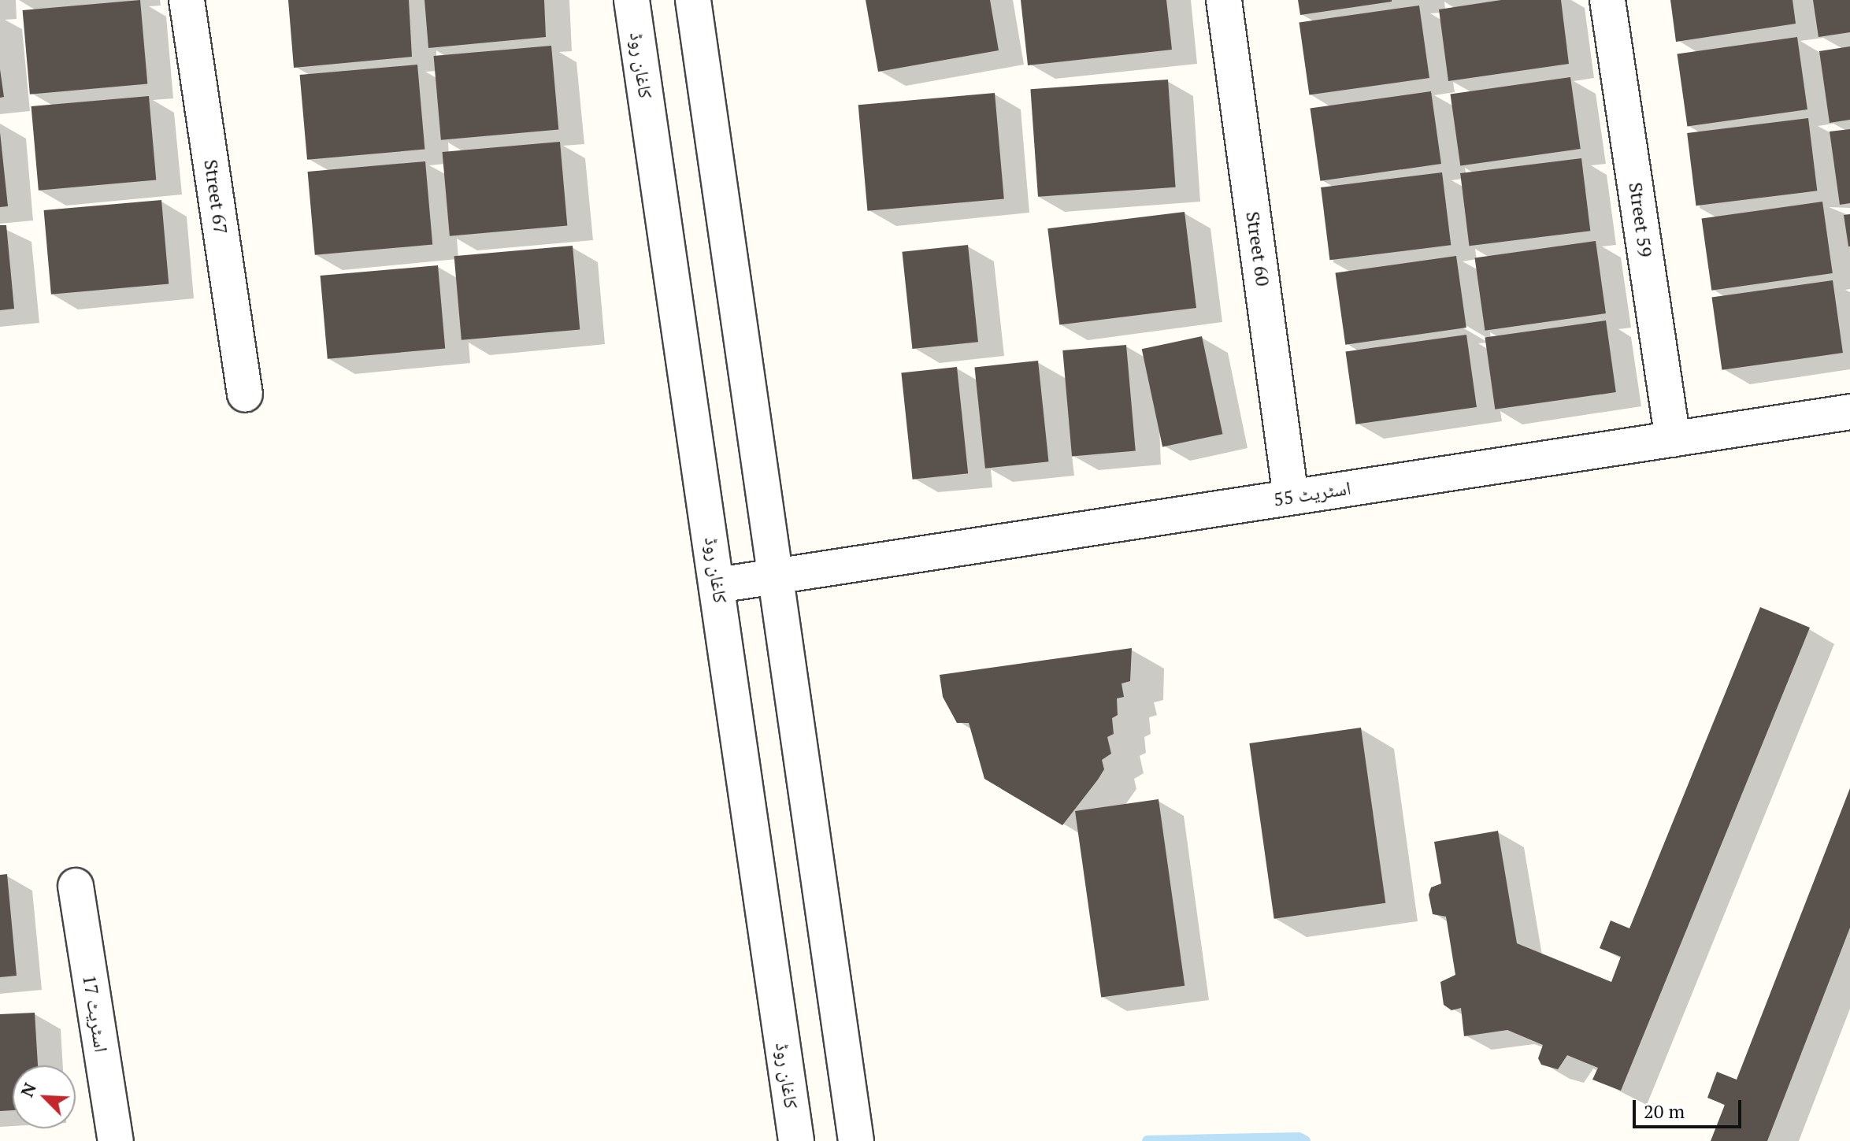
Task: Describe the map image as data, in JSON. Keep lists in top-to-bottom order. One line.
{"streets":{"street":["کاغان روڈ","Street 67","Street 59","Street 60","اسٹریٹ 55","اسٹریٹ 17"]},"crossings":[["کاغان روڈ","اسٹریٹ 55"],["Street 59","اسٹریٹ 55"],["Street 60","اسٹریٹ 55"]],"scale_bar":"20 m","north":"top left"}
